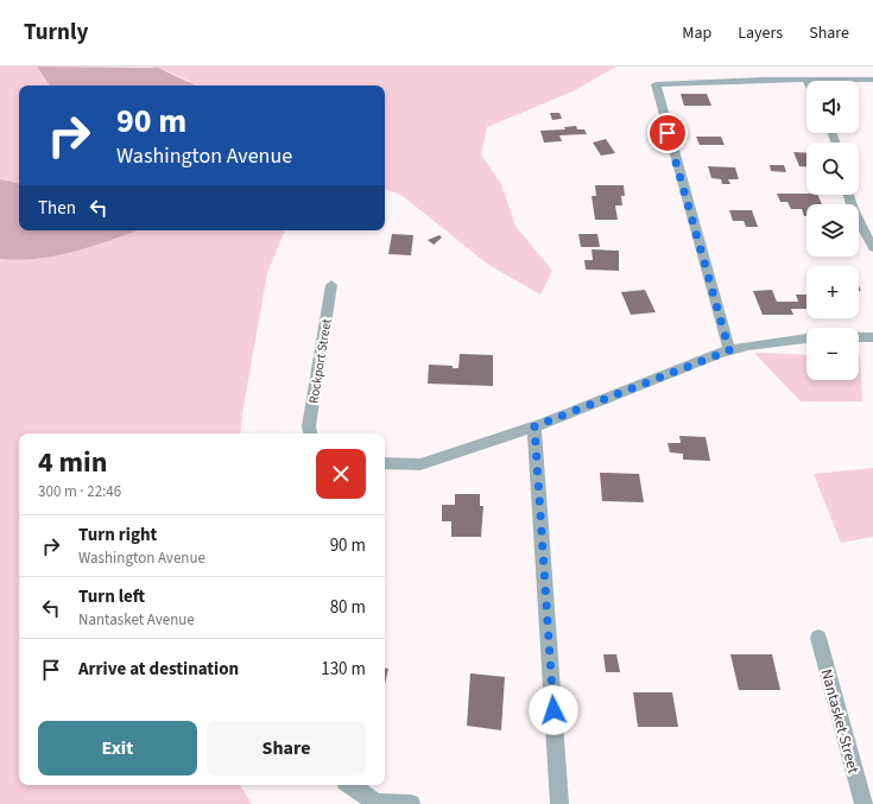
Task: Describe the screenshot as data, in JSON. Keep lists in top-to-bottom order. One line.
{"streets":{"street":["Rockport Street","Nantasket Street"]},"page":{"header":"Turnly","nav":["Map","Layers","Share"],"map_buttons":["+","−"],"turn":["90 m","Washington Avenue"],"then":"Then","heading":["4 min","300 m · 22:46"],"list":[{"name":"Turn right","note":"Washington Avenue","value":"90 m"},{"name":"Turn left","note":"Nantasket Avenue","value":"80 m"},{"name":"Arrive at destination","value":"130 m"}],"buttons":["Exit","Share"]}}
